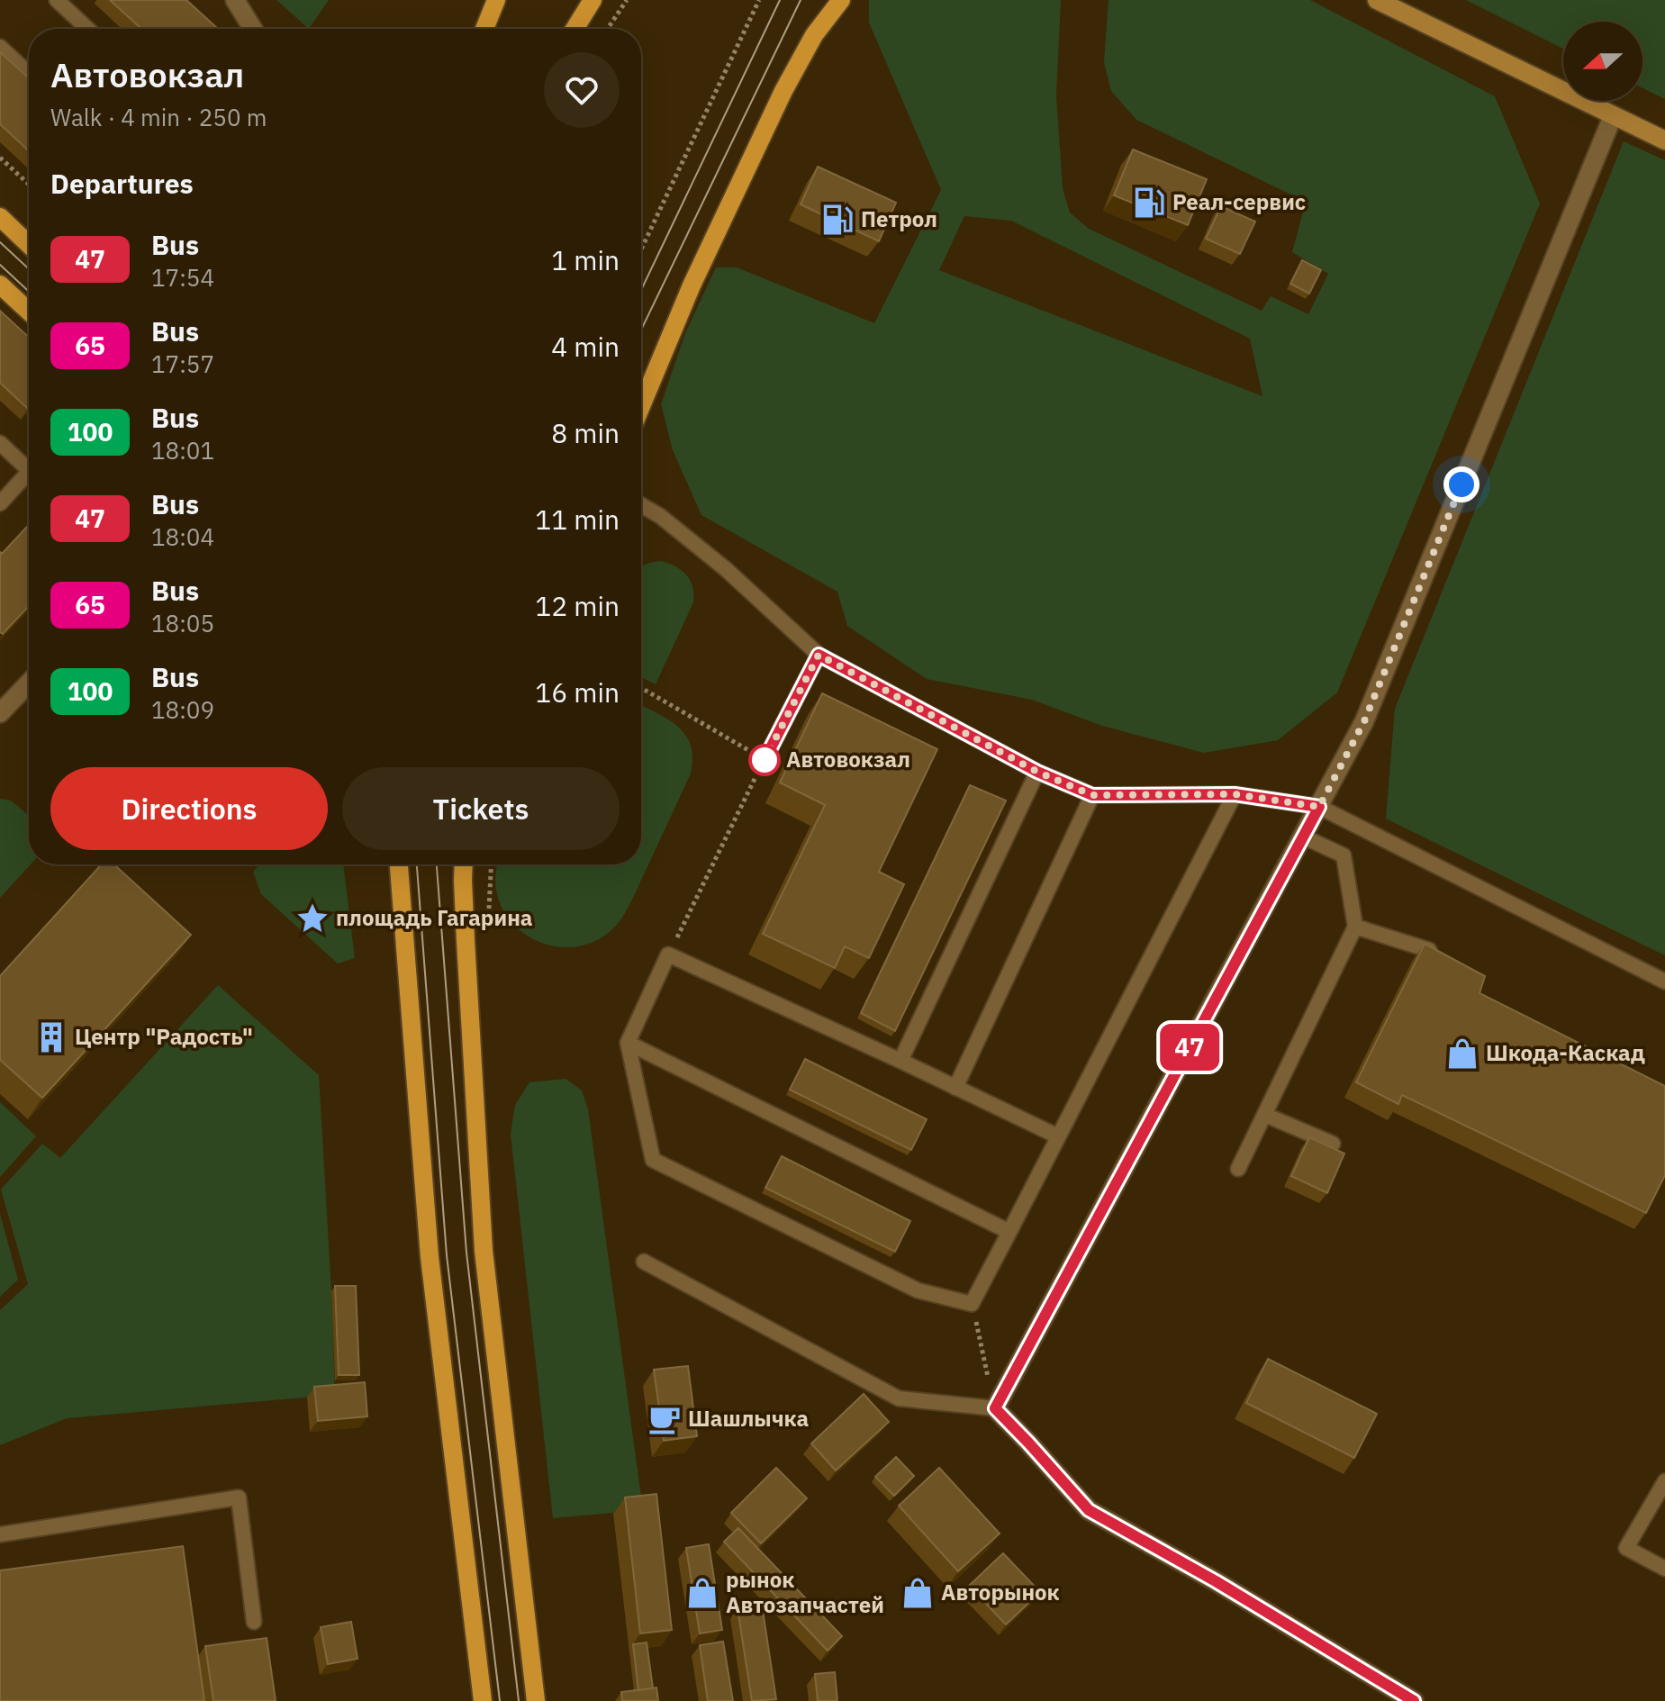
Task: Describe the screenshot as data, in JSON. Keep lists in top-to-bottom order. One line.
{"places":{"fuel station":["Реал-сервис","Петрол"],"other":["Автовокзал"],"place":["площадь Гагарина"],"building":["Центр \"Радость\""],"shop":["Шкода-Каскад","рынок Автозапчастей","Авторынок"],"cafe":["Шашлычка"]},"lines":["bus line 47"],"north":"left","page":{"on_map":"47","heading":[["Автовокзал","Walk · 4 min · 250 m"],"Departures"],"list":[{"mark":"47","name":"Bus","note":"17:54","value":"1 min"},{"mark":"65","name":"Bus","note":"17:57","value":"4 min"},{"mark":"100","name":"Bus","note":"18:01","value":"8 min"},{"mark":"47","name":"Bus","note":"18:04","value":"11 min"},{"mark":"65","name":"Bus","note":"18:05","value":"12 min"},{"mark":"100","name":"Bus","note":"18:09","value":"16 min"}],"buttons":["Directions","Tickets"]}}
